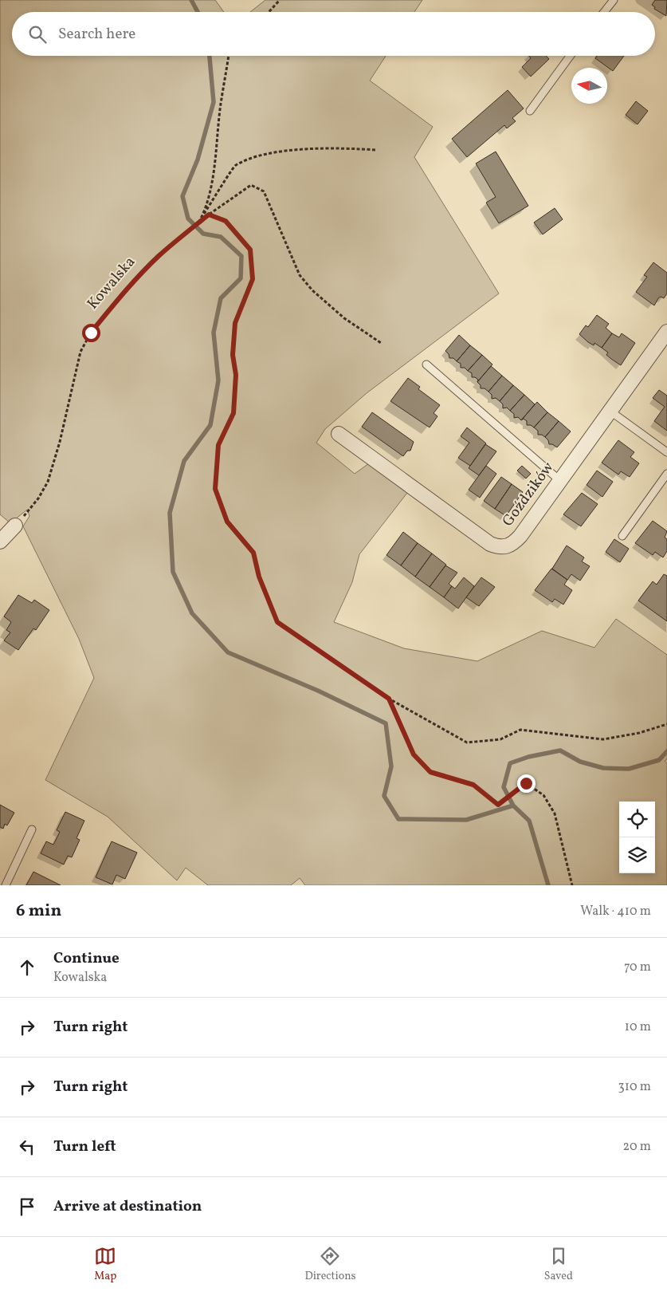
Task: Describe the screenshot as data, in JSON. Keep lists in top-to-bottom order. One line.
{"streets":{"street":["Goździków"],"path":["Kowalska"]},"north":"left","page":{"search":"Search here","heading":["6 min","Walk · 410 m"],"list":[["Continue","Kowalska","70 m"],["Turn right","10 m"],["Turn right","310 m"],["Turn left","20 m"],"Arrive at destination"],"nav":["Map","Directions","Saved"]}}
